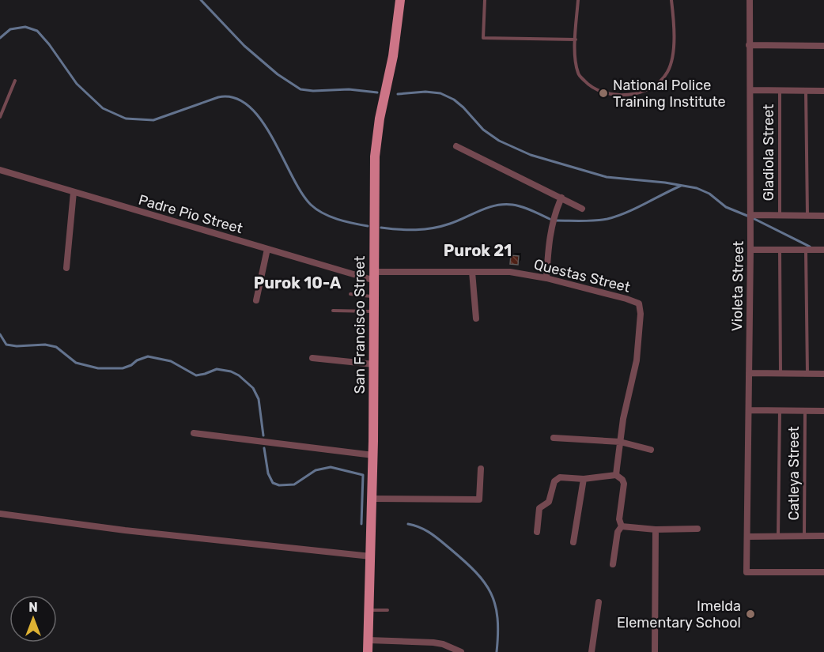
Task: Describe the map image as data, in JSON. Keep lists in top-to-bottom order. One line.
{"streets":{"main road":["San Francisco Street"],"street":["Padre Pio Street","Questas Street","Violeta Street"],"lane":["Gladiola Street","Catleya Street"]},"crossings":[["Padre Pio Street","Questas Street"],["Padre Pio Street","San Francisco Street"],["Questas Street","San Francisco Street"]],"districts":["Purok 21","Purok 10-A"],"places":["National Police Training Institute","Imelda Elementary School"],"north":"top"}
